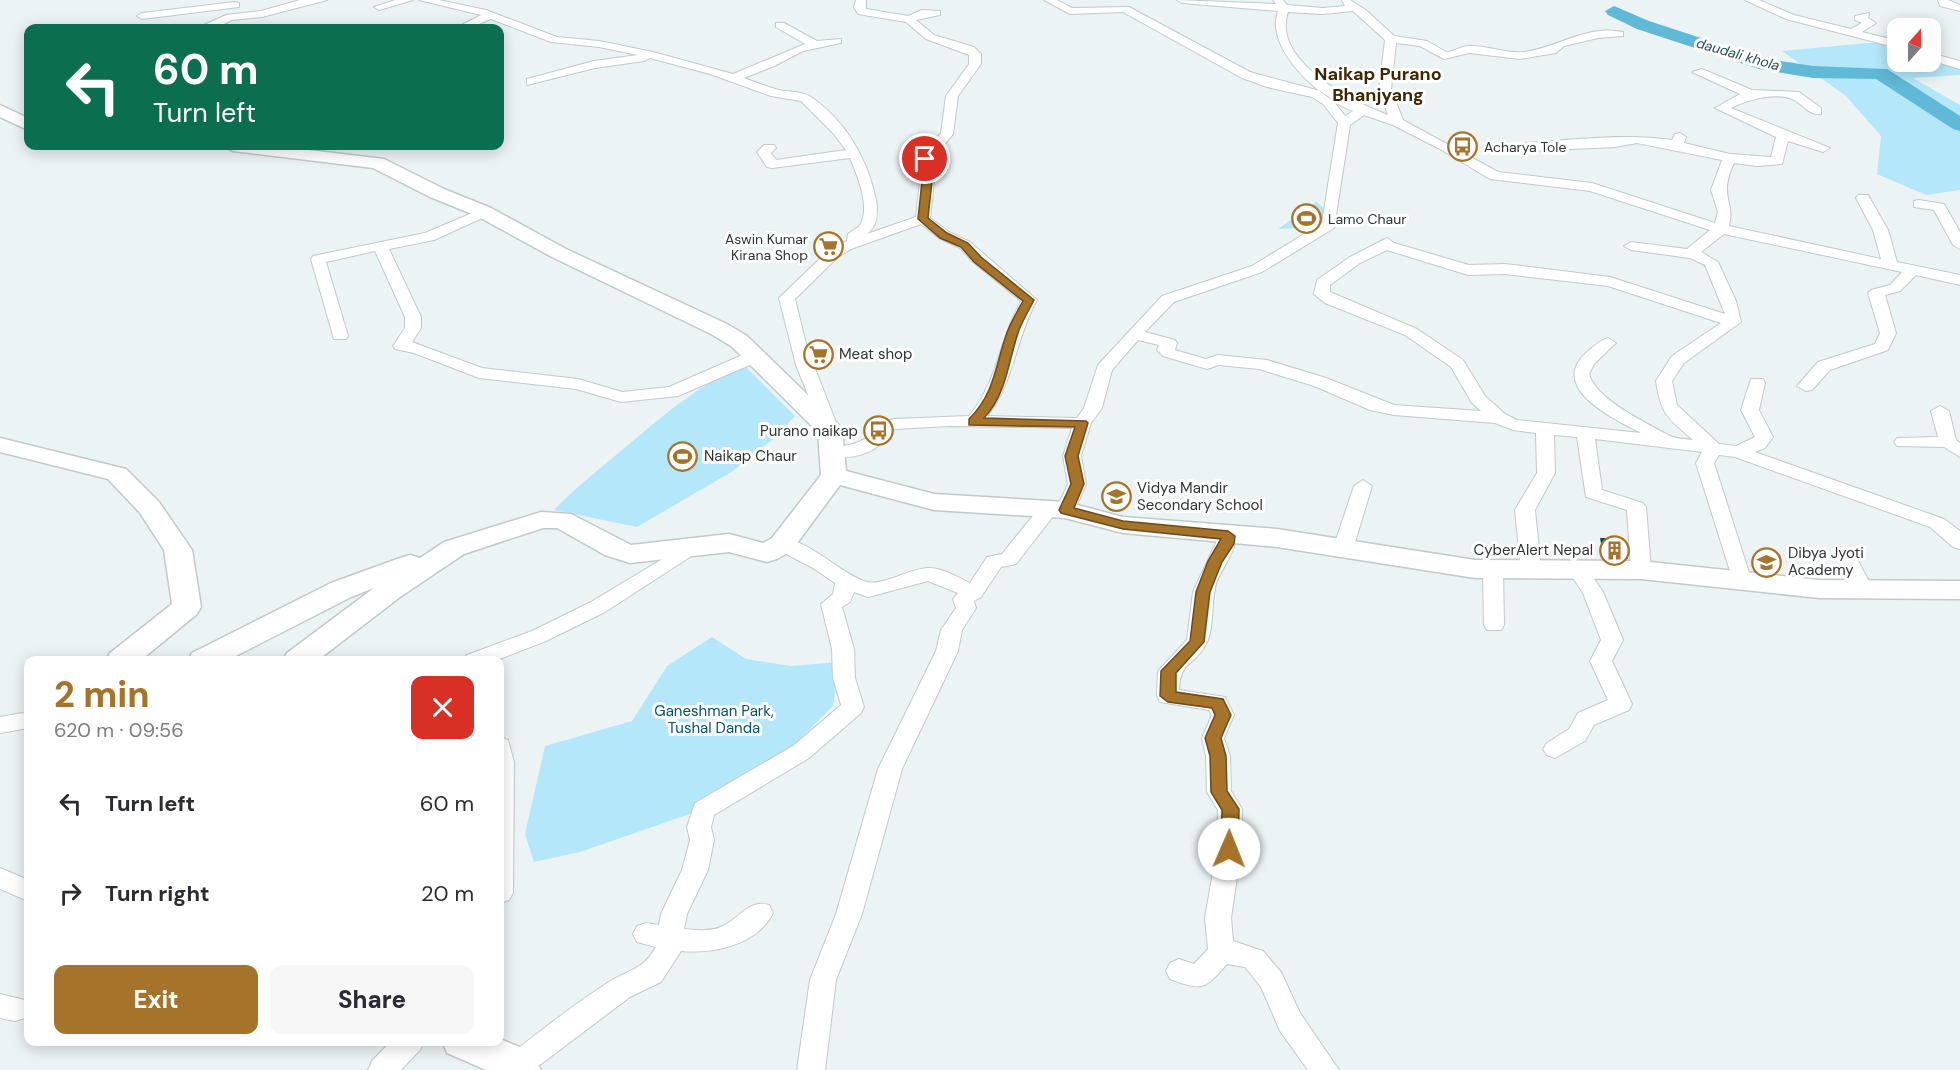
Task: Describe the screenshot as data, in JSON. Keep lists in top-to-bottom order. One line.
{"districts":["Naikap Purano Bhanjyang"],"water":["daudali khola"],"parks":["Ganeshman Park, Tushal Danda"],"places":{"bus stop":["Acharya Tole","Purano naikap"],"sports":["Lamo Chaur","Naikap Chaur"],"supermarket":["Aswin Kumar Kirana Shop","Meat shop"],"school or university":["Vidya Mandir Secondary School","Dibya Jyoti Academy"],"building":["CyberAlert Nepal"]},"north":"top","page":{"turn":["60 m","Turn left"],"heading":["2 min","620 m · 09:56"],"list":[{"name":"Turn left","value":"60 m"},{"name":"Turn right","value":"20 m"}],"buttons":["Exit","Share"]}}
